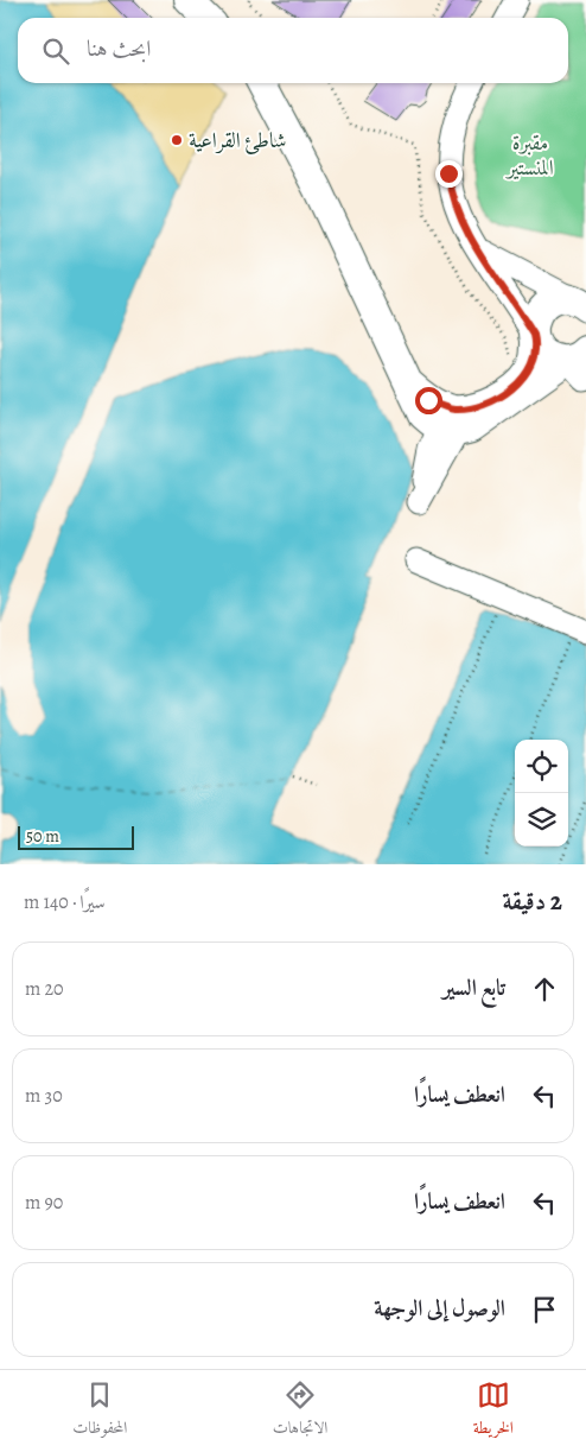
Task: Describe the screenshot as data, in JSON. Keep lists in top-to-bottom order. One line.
{"parks":["مقبرة المنستير"],"places":["شاطئ القراعية"],"scale_bar":"50 m","page":{"search":"ابحث هنا","scale":"50 m","heading":["2 دقيقة","سيرًا · 140 m"],"list":[["تابع السير","20 m"],["انعطف يسارًا","30 m"],["انعطف يسارًا","90 m"],"الوصول إلى الوجهة"],"nav":["الخريطة","الاتجاهات","المحفوظات"]}}
